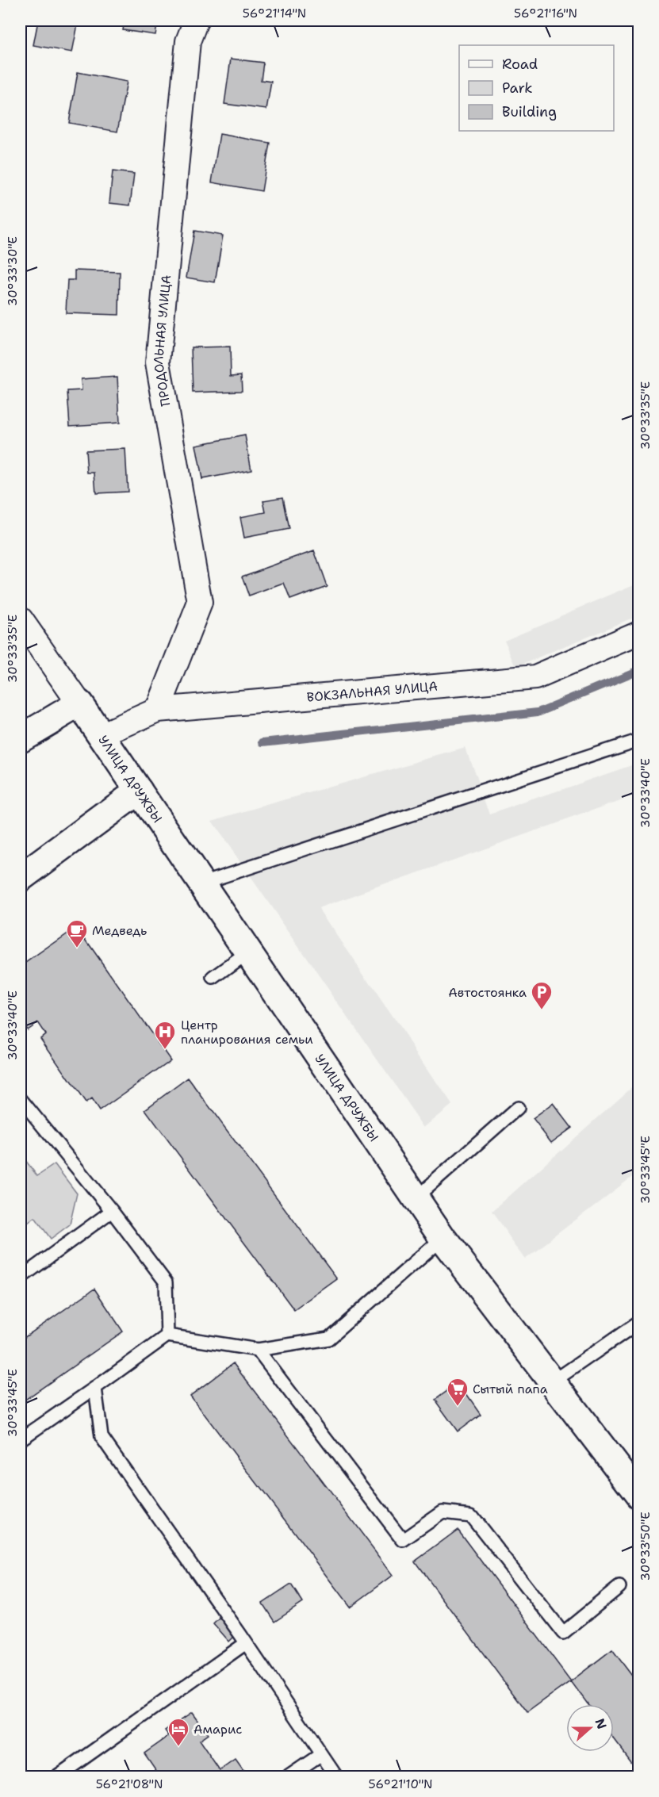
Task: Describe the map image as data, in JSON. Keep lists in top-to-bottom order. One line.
{"streets":{"street":["ПРОДОЛЬНАЯ УЛИЦА","ВОКЗАЛЬНАЯ УЛИЦА","УЛИЦА ДРУЖБЫ"]},"crossings":[["ПРОДОЛЬНАЯ УЛИЦА","ВОКЗАЛЬНАЯ УЛИЦА"],["ВОКЗАЛЬНАЯ УЛИЦА","УЛИЦА ДРУЖБЫ"]],"places":{"cafe":["Медведь"],"parking":["Автостоянка"],"hospital":["Центр планирования семьи"],"supermarket":["Сытый папа"],"hotel":["Амарис"]},"legend":["Road","Park","Building"],"north":"right","coordinates":["56°21'14\"N","56°21'16\"N","30°33'30\"E","30°33'35\"E","30°33'40\"E","30°33'45\"E","30°33'50\"E","56°21'08\"N","56°21'10\"N"]}
